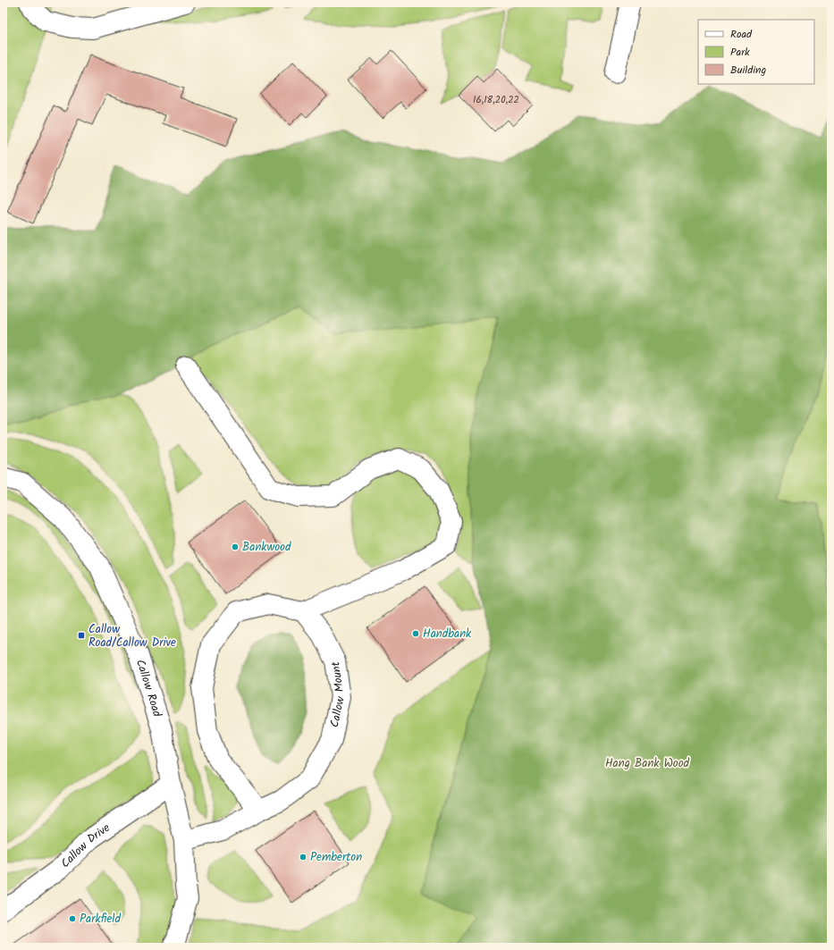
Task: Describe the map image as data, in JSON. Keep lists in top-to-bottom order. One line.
{"streets":{"street":["Callow Road","Callow Mount","Callow Drive"]},"crossings":[["Callow Road","Callow Mount"],["Callow Road","Callow Drive"]],"parks":["Hang Bank Wood"],"places":{"other":["Bankwood","Handbank","Pemberton","Parkfield"],"transit":["Callow Road/Callow Drive"]},"house_numbers":["16,18,20,22"],"legend":["Road","Park","Building"]}
